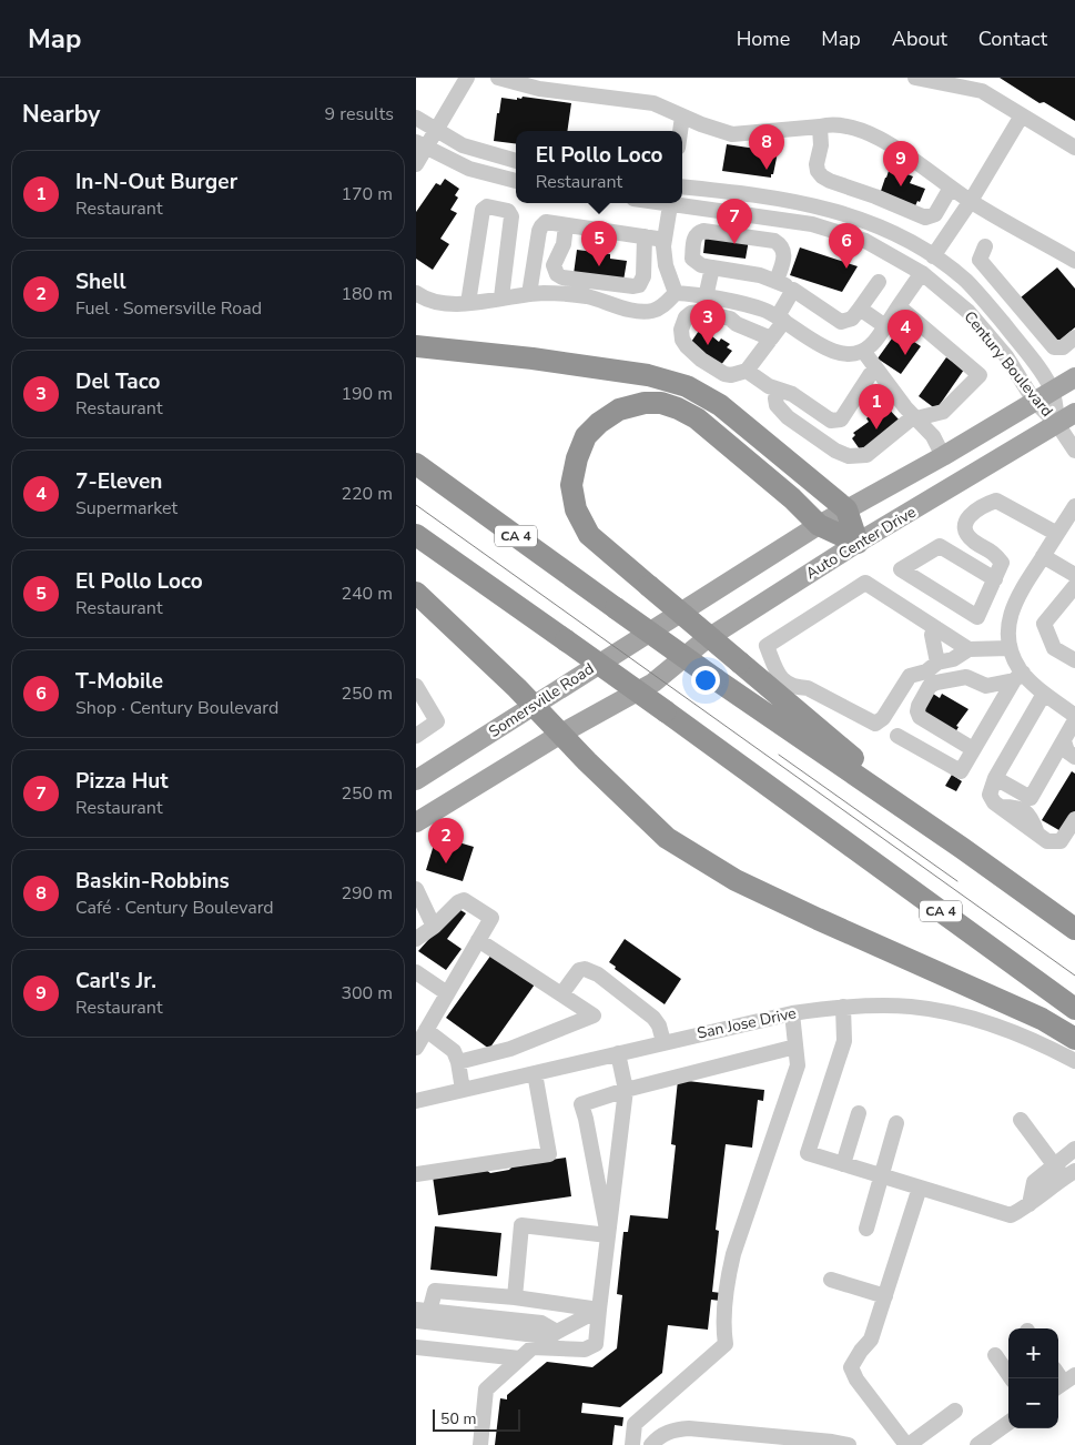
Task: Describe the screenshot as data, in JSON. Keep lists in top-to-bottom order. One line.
{"streets":{"highway":["CA 4"],"main road":["Auto Center Drive","Somersville Road"],"street":["Century Boulevard","San Jose Drive"]},"crossings":[["Century Boulevard","Auto Center Drive"]],"scale_bar":"50 m","page":{"header":"Map","nav":["Home","Map","About","Contact"],"heading":["Nearby","9 results"],"pins":["8","9","7","5","6","3","4","1","2"],"popup":["El Pollo Loco","Restaurant"],"list":[{"mark":"1","name":"In-N-Out Burger","note":"Restaurant","value":"170 m"},{"mark":"2","name":"Shell","note":"Fuel · Somersville Road","value":"180 m"},{"mark":"3","name":"Del Taco","note":"Restaurant","value":"190 m"},{"mark":"4","name":"7-Eleven","note":"Supermarket","value":"220 m"},{"mark":"5","name":"El Pollo Loco","note":"Restaurant","value":"240 m"},{"mark":"6","name":"T-Mobile","note":"Shop · Century Boulevard","value":"250 m"},{"mark":"7","name":"Pizza Hut","note":"Restaurant","value":"250 m"},{"mark":"8","name":"Baskin-Robbins","note":"Café · Century Boulevard","value":"290 m"},{"mark":"9","name":"Carl's Jr.","note":"Restaurant","value":"300 m"}],"map_buttons":["+","−"],"scale":"50 m"}}
